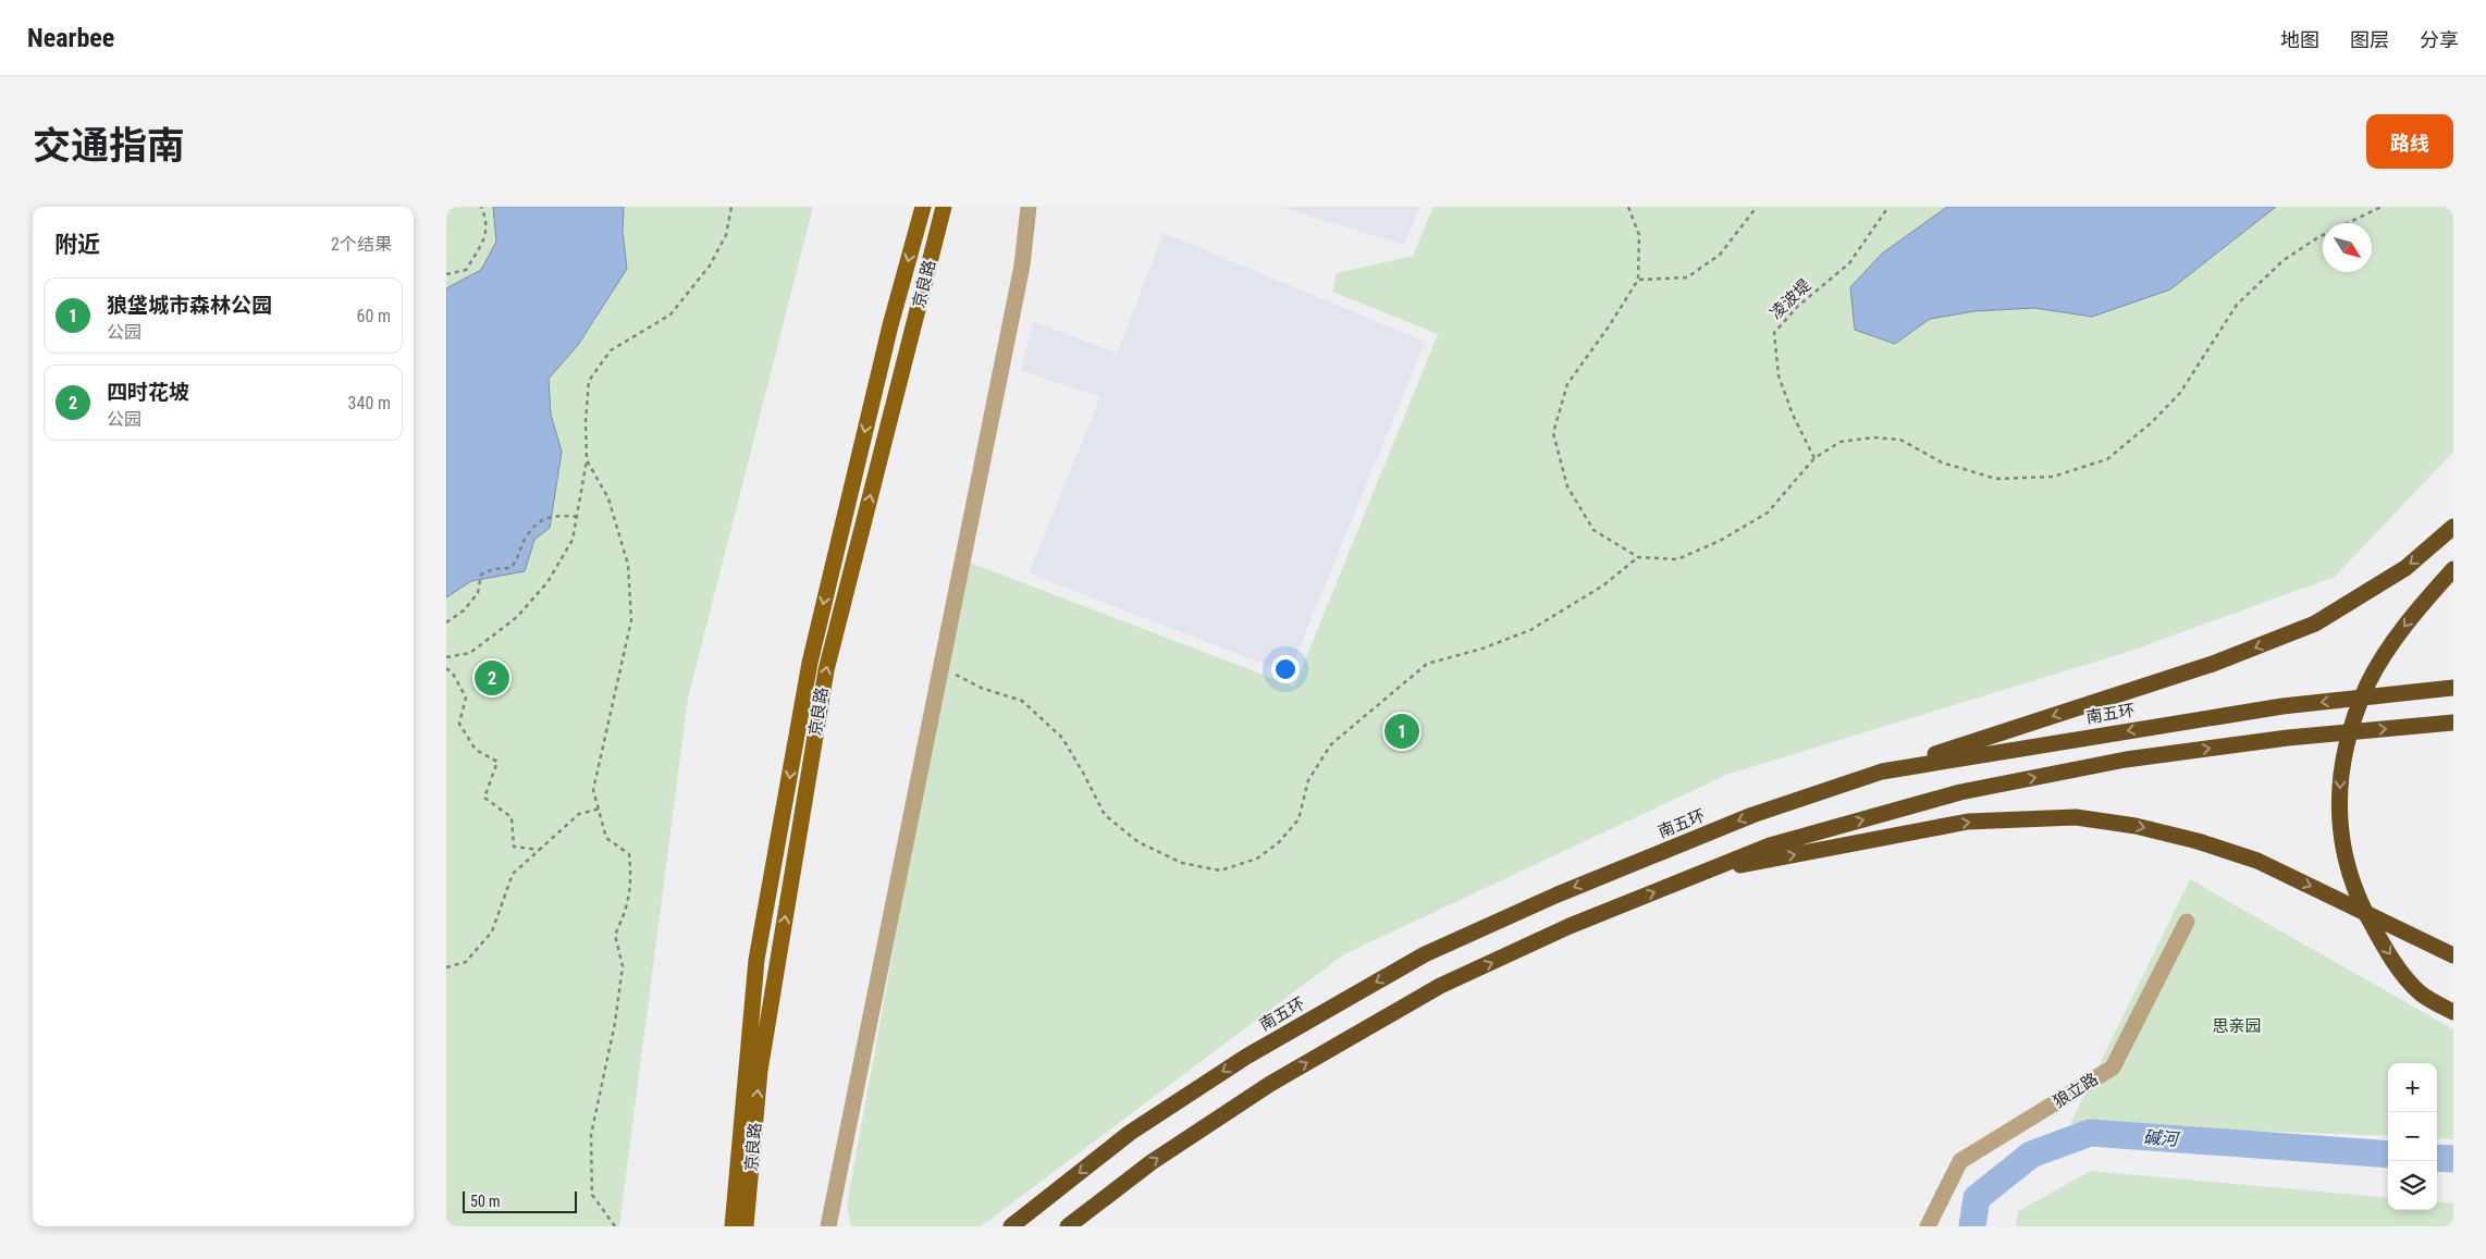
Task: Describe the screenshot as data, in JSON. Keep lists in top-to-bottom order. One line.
{"streets":{"highway":["南五环"],"main road":["京良路"],"street":["狼立路"],"path":["凌波堤"]},"water":["碱河"],"parks":["思亲园"],"scale_bar":"50 m","north":"bottom right","page":{"header":"Nearbee","nav":["地图","图层","分享"],"title":"交通指南","buttons":"路线","heading":["附近","2个结果"],"list":[{"mark":"1","name":"狼垡城市森林公园","note":"公园","value":"60 m"},{"mark":"2","name":"四时花坡","note":"公园","value":"340 m"}],"pins":["2","1"],"map_buttons":["+","−"],"scale":"50 m"}}
